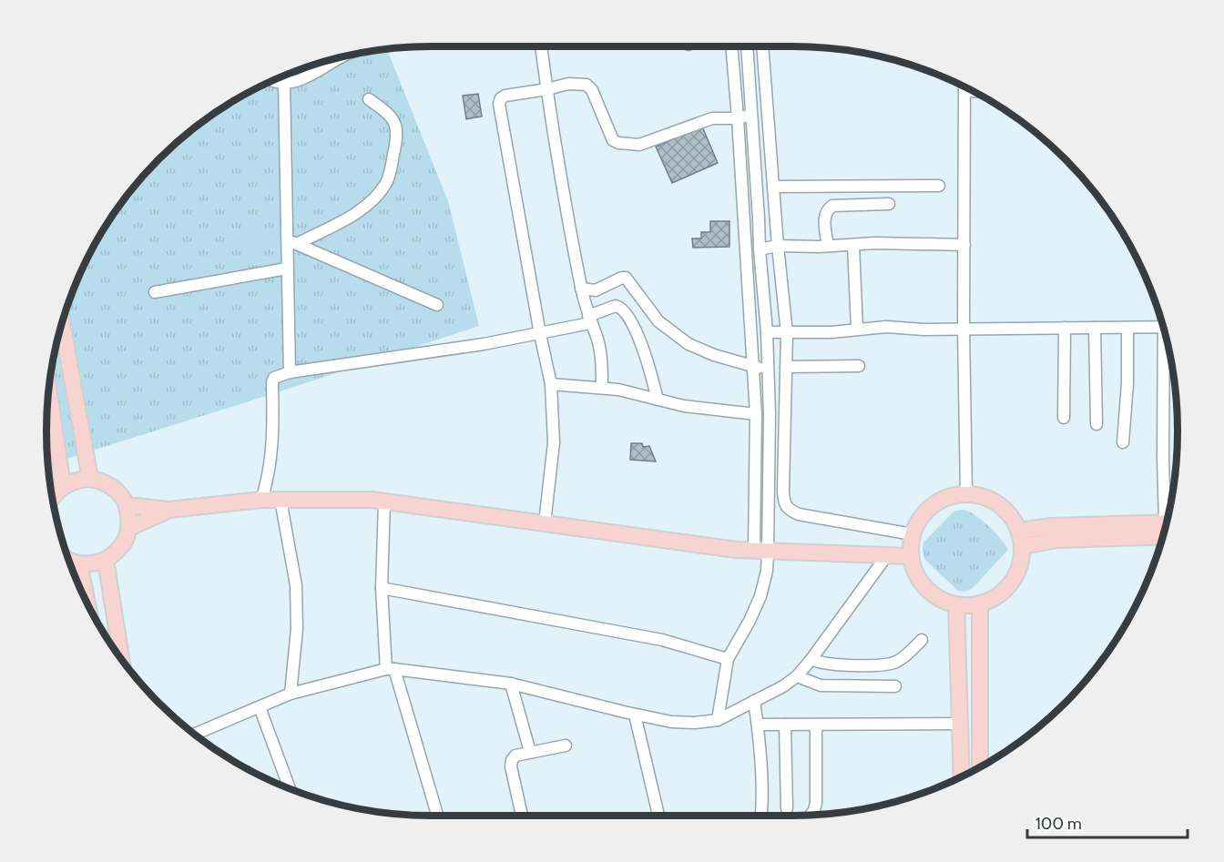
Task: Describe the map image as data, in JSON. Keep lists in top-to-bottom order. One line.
{"scale_bar":"100 m"}
